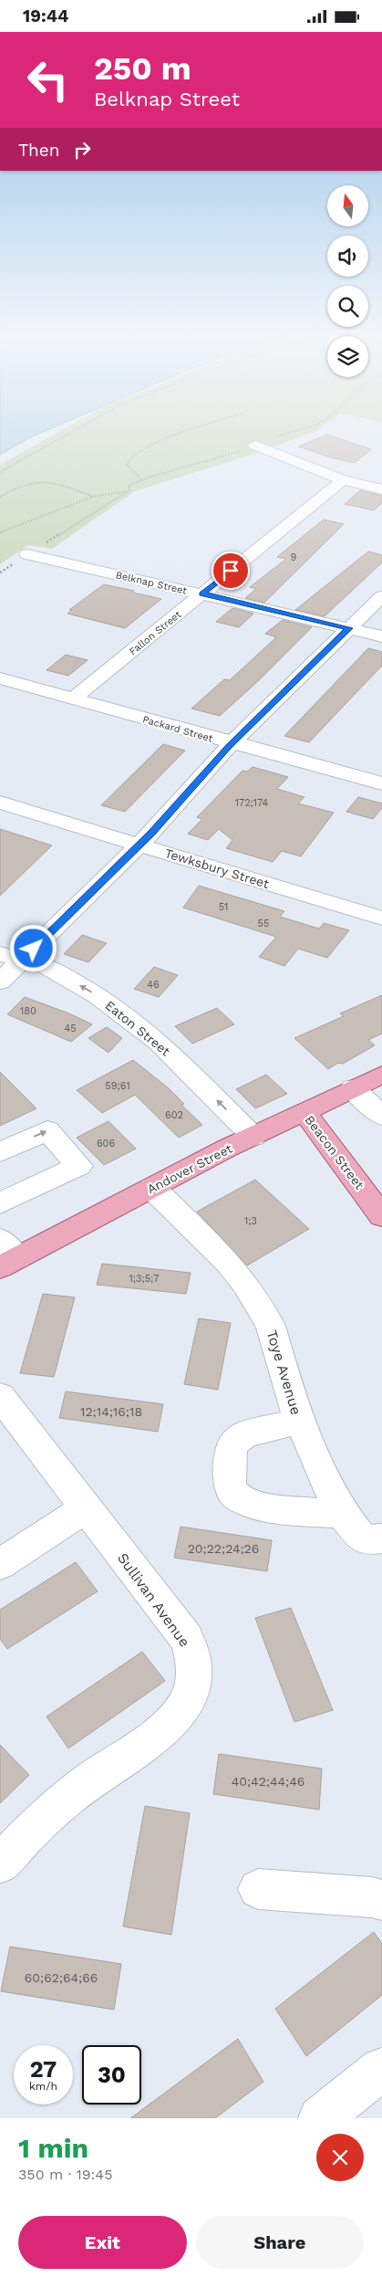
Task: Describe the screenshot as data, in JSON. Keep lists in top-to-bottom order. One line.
{"streets":{"main road":["Beacon Street","Andover Street"],"street":["Belknap Street","Fallon Street","Packard Street","Tewksbury Street","Eaton Street","Toye Avenue","Sullivan Avenue"]},"crossings":[["Belknap Street","Fallon Street"],["Fallon Street","Packard Street"],["Eaton Street","Andover Street"],["Beacon Street","Andover Street"],["Andover Street","Toye Avenue"]],"one_way":["Eaton Street"],"house_numbers":["9","172;174","51","55","46","180","45","59;61","602","606","1;3","1;3;5;7","12;14;16;18","20;22;24;26","40;42;44;46","60;62;64;66"],"north":"top","page":{"status":"19:44","turn":["250 m","Belknap Street"],"then":"Then","speed":"27 km/h","limit":"30","heading":["1 min","350 m · 19:45"],"buttons":["Exit","Share"]}}
